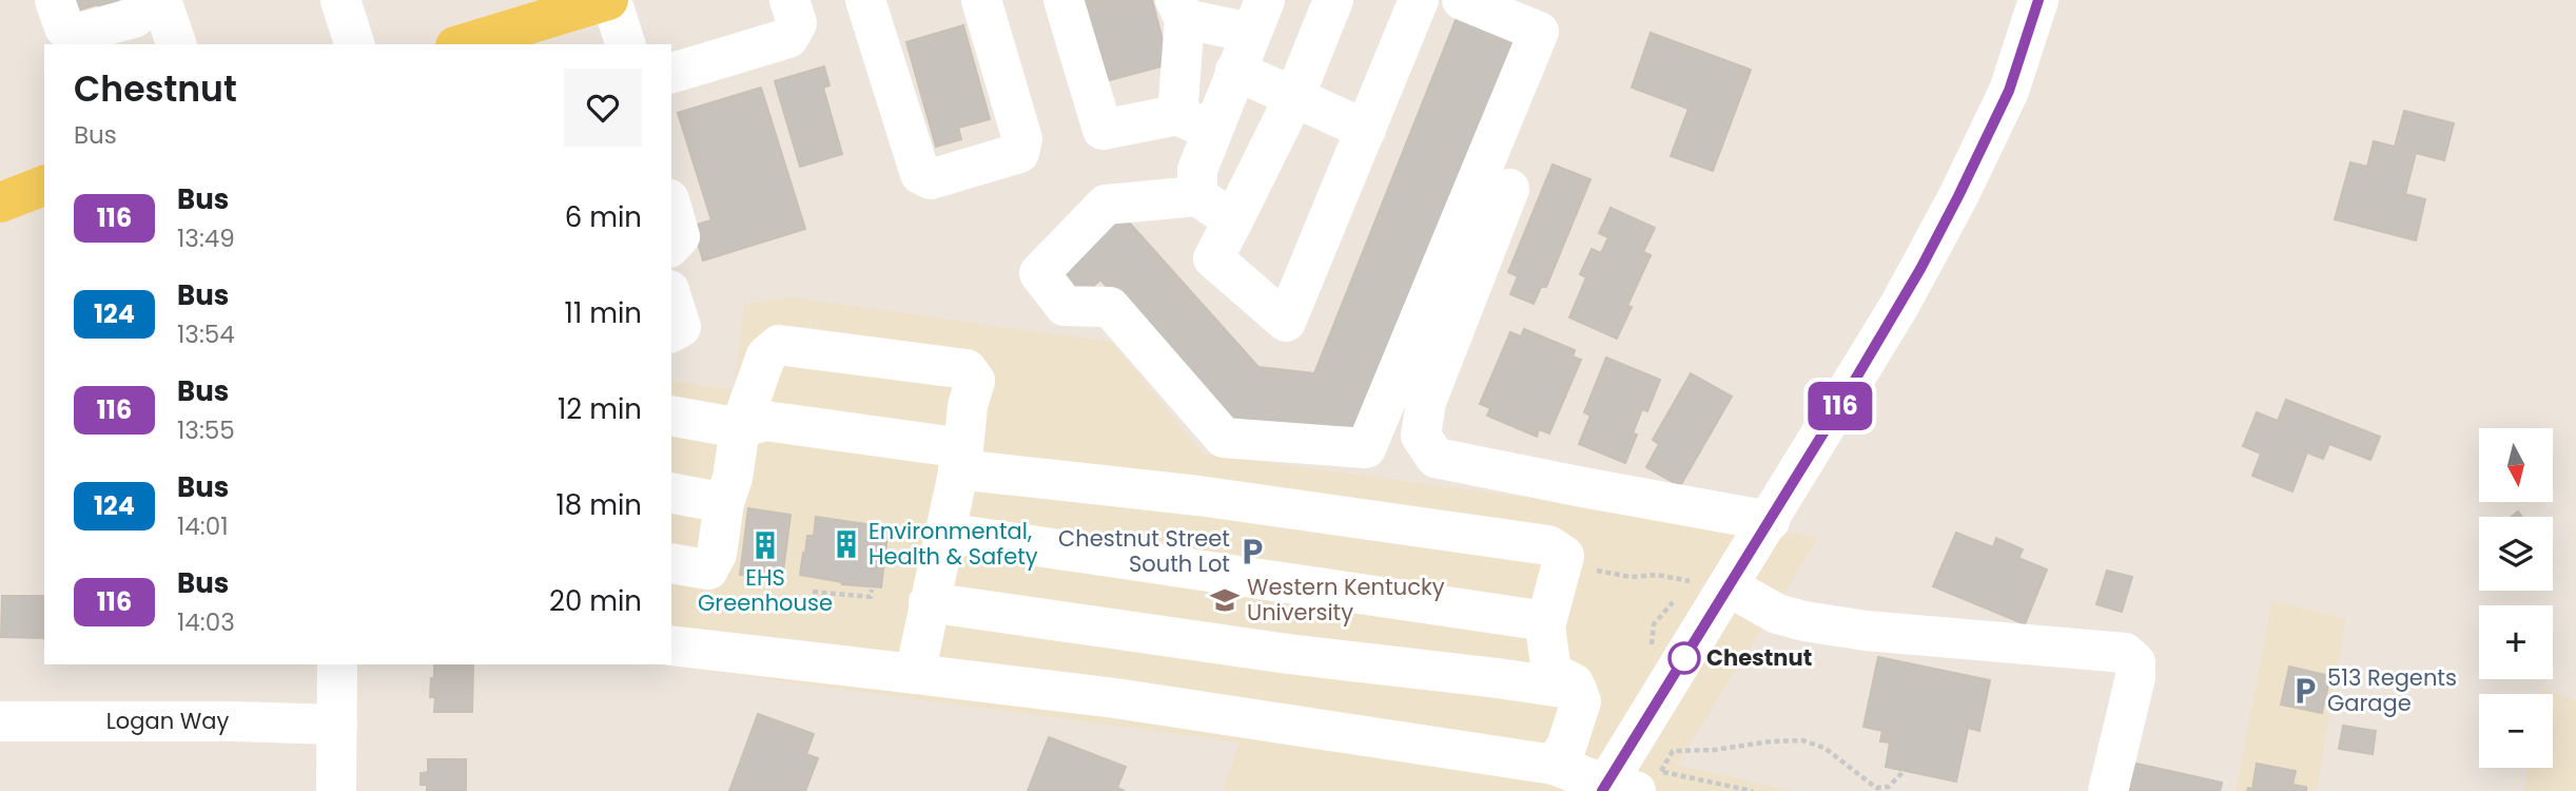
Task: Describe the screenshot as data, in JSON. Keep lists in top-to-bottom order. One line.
{"streets":{"street":["Logan Way"]},"places":{"building":["Environmental, Health & Safety","EHS Greenhouse"],"parking":["Chestnut Street South Lot","513 Regents Garage"],"school or university":["Western Kentucky University"],"other":["Chestnut"]},"lines":["bus line 116"],"north":"bottom","page":{"on_map":"116","heading":["Chestnut","Bus"],"list":[{"mark":"116","name":"Bus","note":"13:49","value":"6 min"},{"mark":"124","name":"Bus","note":"13:54","value":"11 min"},{"mark":"116","name":"Bus","note":"13:55","value":"12 min"},{"mark":"124","name":"Bus","note":"14:01","value":"18 min"},{"mark":"116","name":"Bus","note":"14:03","value":"20 min"}],"map_buttons":["+","−"]}}
